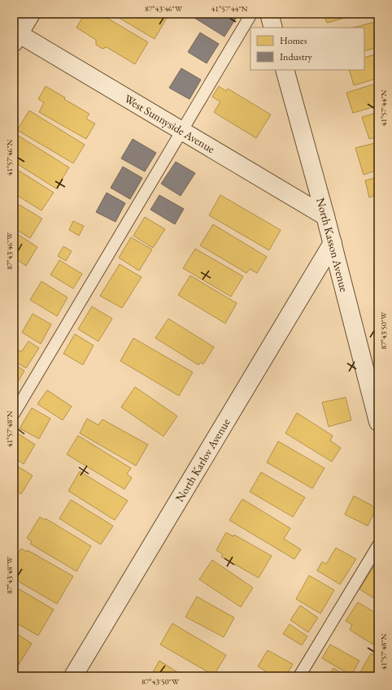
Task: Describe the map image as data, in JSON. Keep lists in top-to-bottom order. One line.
{"streets":{"street":["West Sunnyside Avenue","North Kasson Avenue","North Karlov Avenue"]},"crossings":[["West Sunnyside Avenue","North Kasson Avenue"],["North Kasson Avenue","North Karlov Avenue"]],"legend":["Homes","Industry"],"coordinates":["87°43'46\"W","41°57'44\"N","41°57'46\"N","87°43'50\"W","41°57'48\"N","87°43'48\"W"]}
